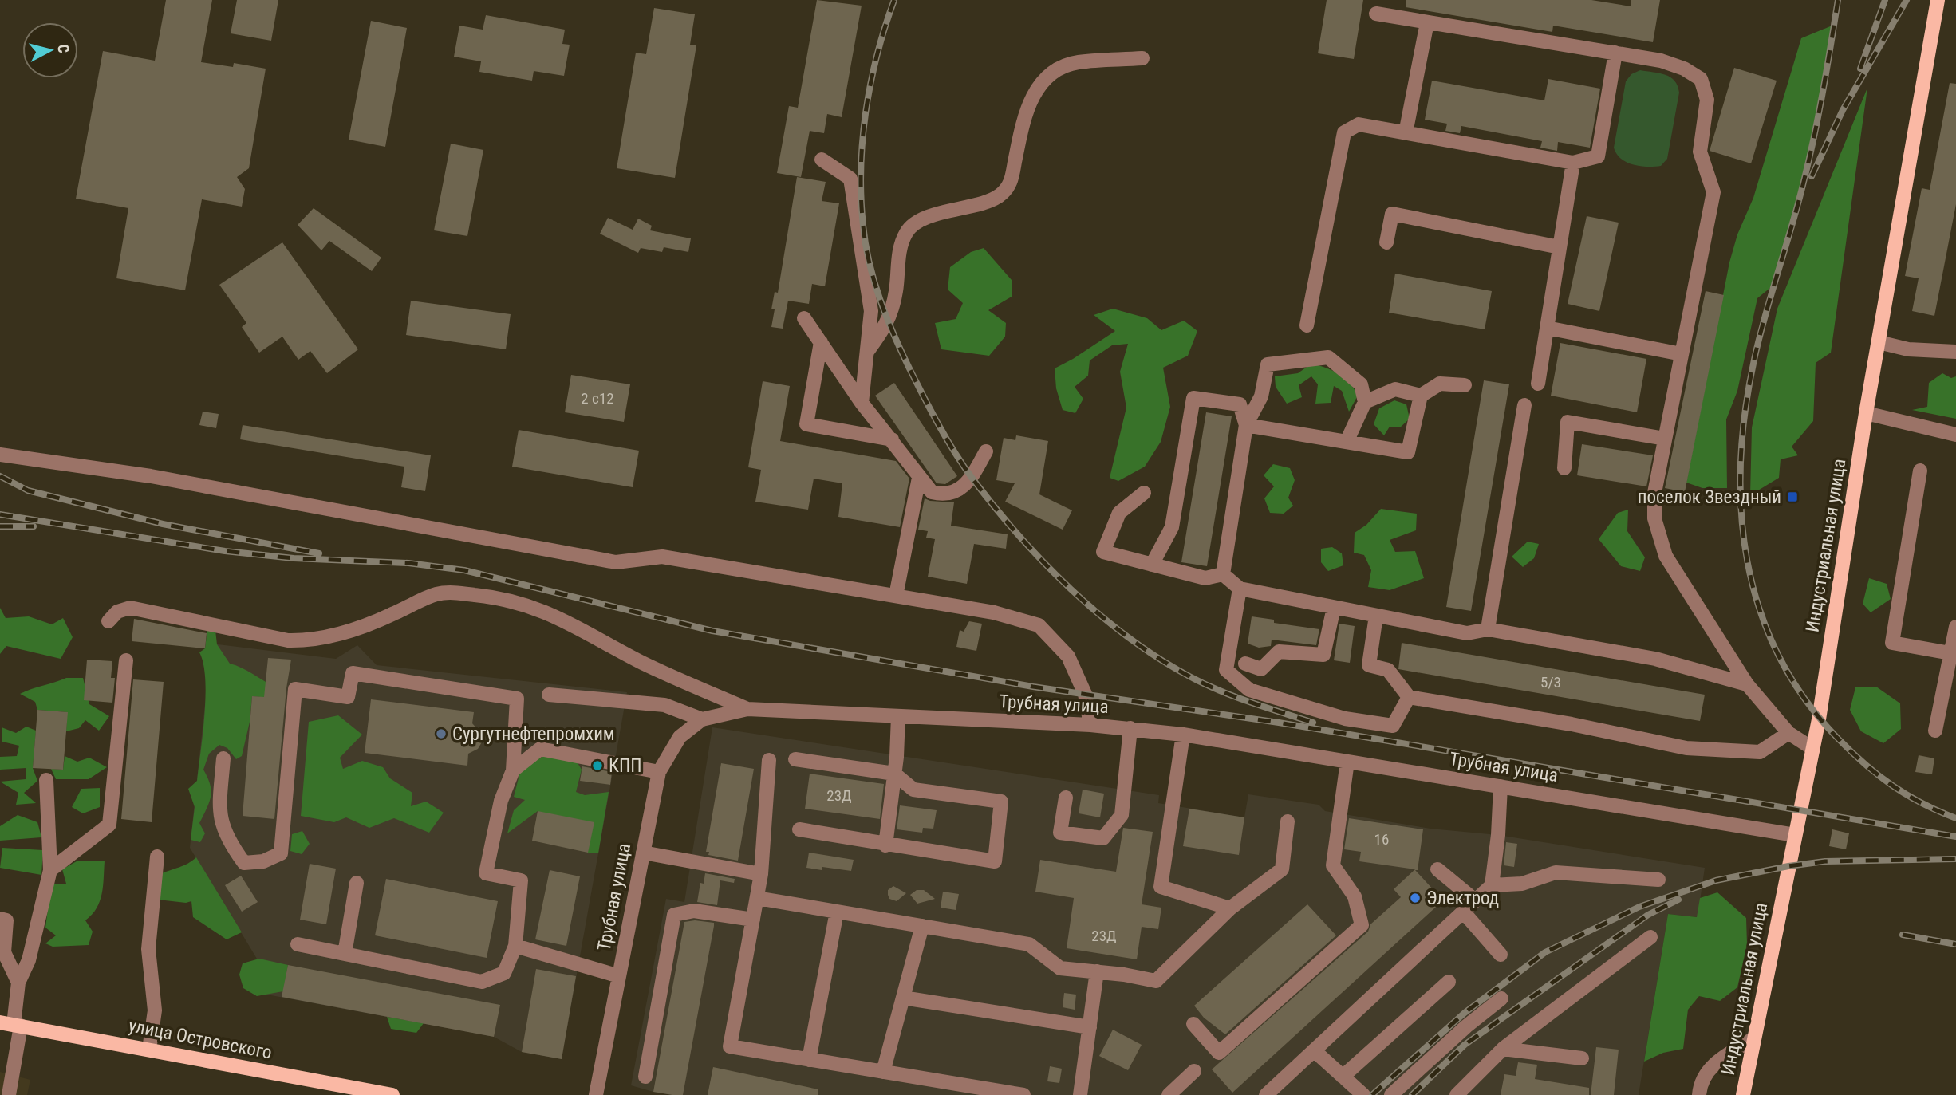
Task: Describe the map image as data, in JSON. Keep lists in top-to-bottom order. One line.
{"streets":{"main road":["Индустриальная улица","улица Островского"],"street":["Трубная улица"]},"crossings":[["Индустриальная улица","Трубная улица"]],"places":{"transit":["поселок Звездный"],"other":["Сургутнефтепромхим","КПП","Электрод"]},"house_numbers":["2 с12","5/3","23Д","16","23Д"],"north":"right"}
